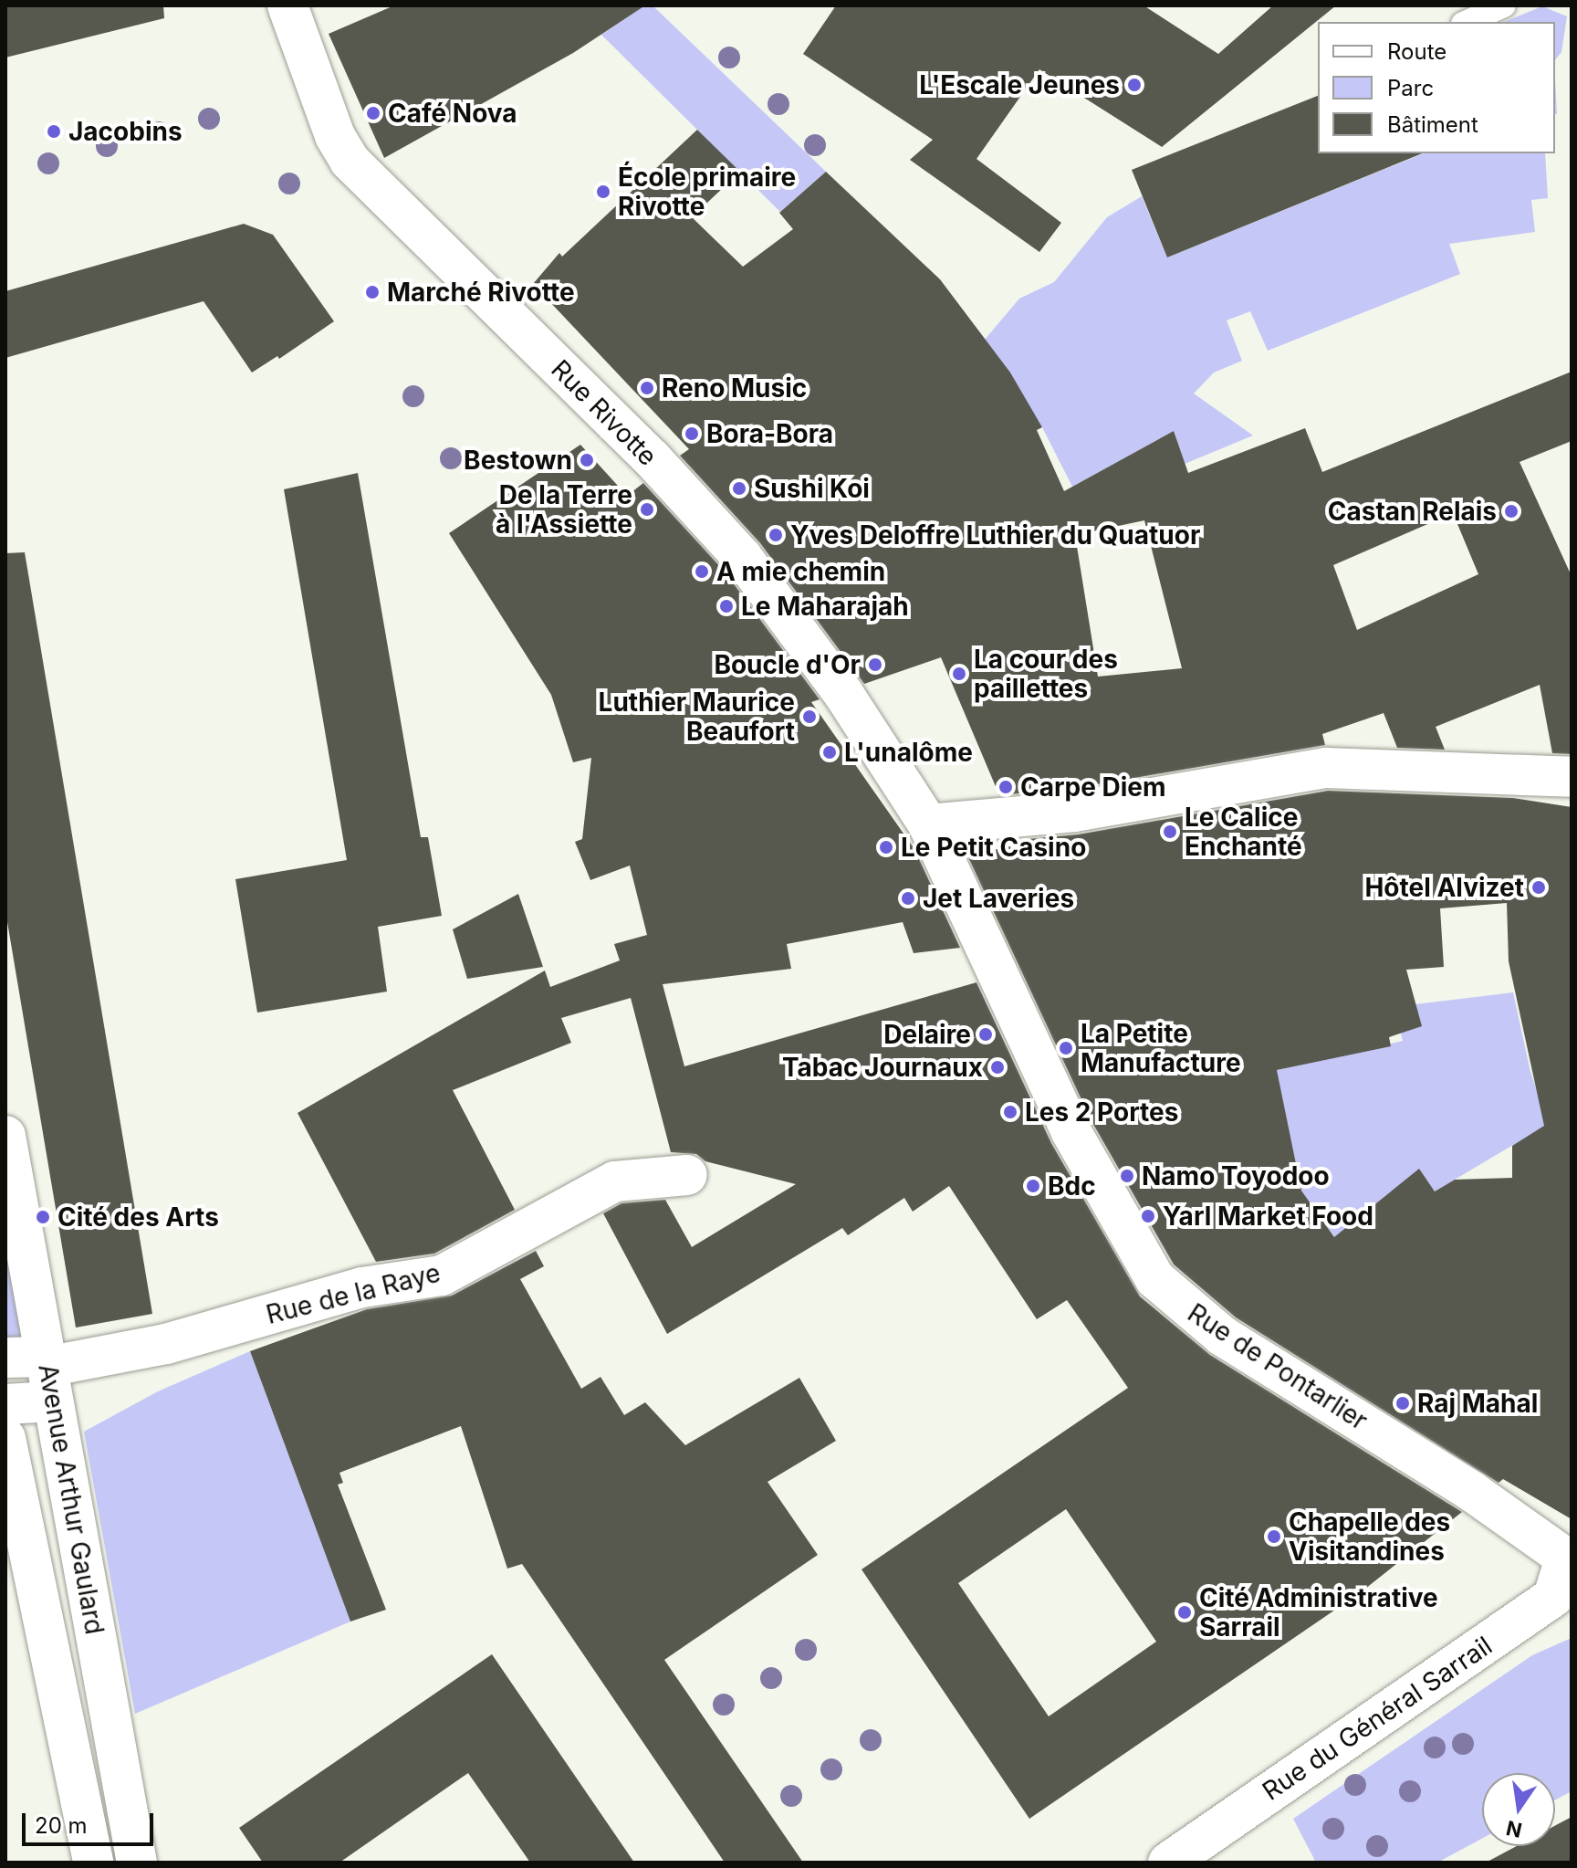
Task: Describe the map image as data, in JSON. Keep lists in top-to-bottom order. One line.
{"streets":{"street":["Rue Rivotte","Rue de la Raye","Rue de Pontarlier","Avenue Arthur Gaulard","Rue du Général Sarrail"]},"crossings":[["Rue Rivotte","Rue de Pontarlier"],["Rue de la Raye","Avenue Arthur Gaulard"],["Rue de Pontarlier","Rue du Général Sarrail"]],"places":["L'Escale Jeunes","Café Nova","Jacobins","École primaire Rivotte","Marché Rivotte","Reno Music","Bora-Bora","Bestown","Sushi Koi","De la Terre à l'Assiette","Castan Relais","Yves Deloffre Luthier du Quatuor","A mie chemin","Le Maharajah","Boucle d'Or","La cour des paillettes","Luthier Maurice Beaufort","L'unalôme","Carpe Diem","Le Calice Enchanté","Le Petit Casino","Hôtel Alvizet","Jet Laveries","Delaire","La Petite Manufacture","Tabac Journaux","Les 2 Portes","Namo Toyodoo","Bdc","Yarl Market Food","Cité des Arts","Raj Mahal","Chapelle des Visitandines","Cité Administrative Sarrail"],"legend":["Route","Parc","Bâtiment"],"scale_bar":"20 m","north":"bottom"}
